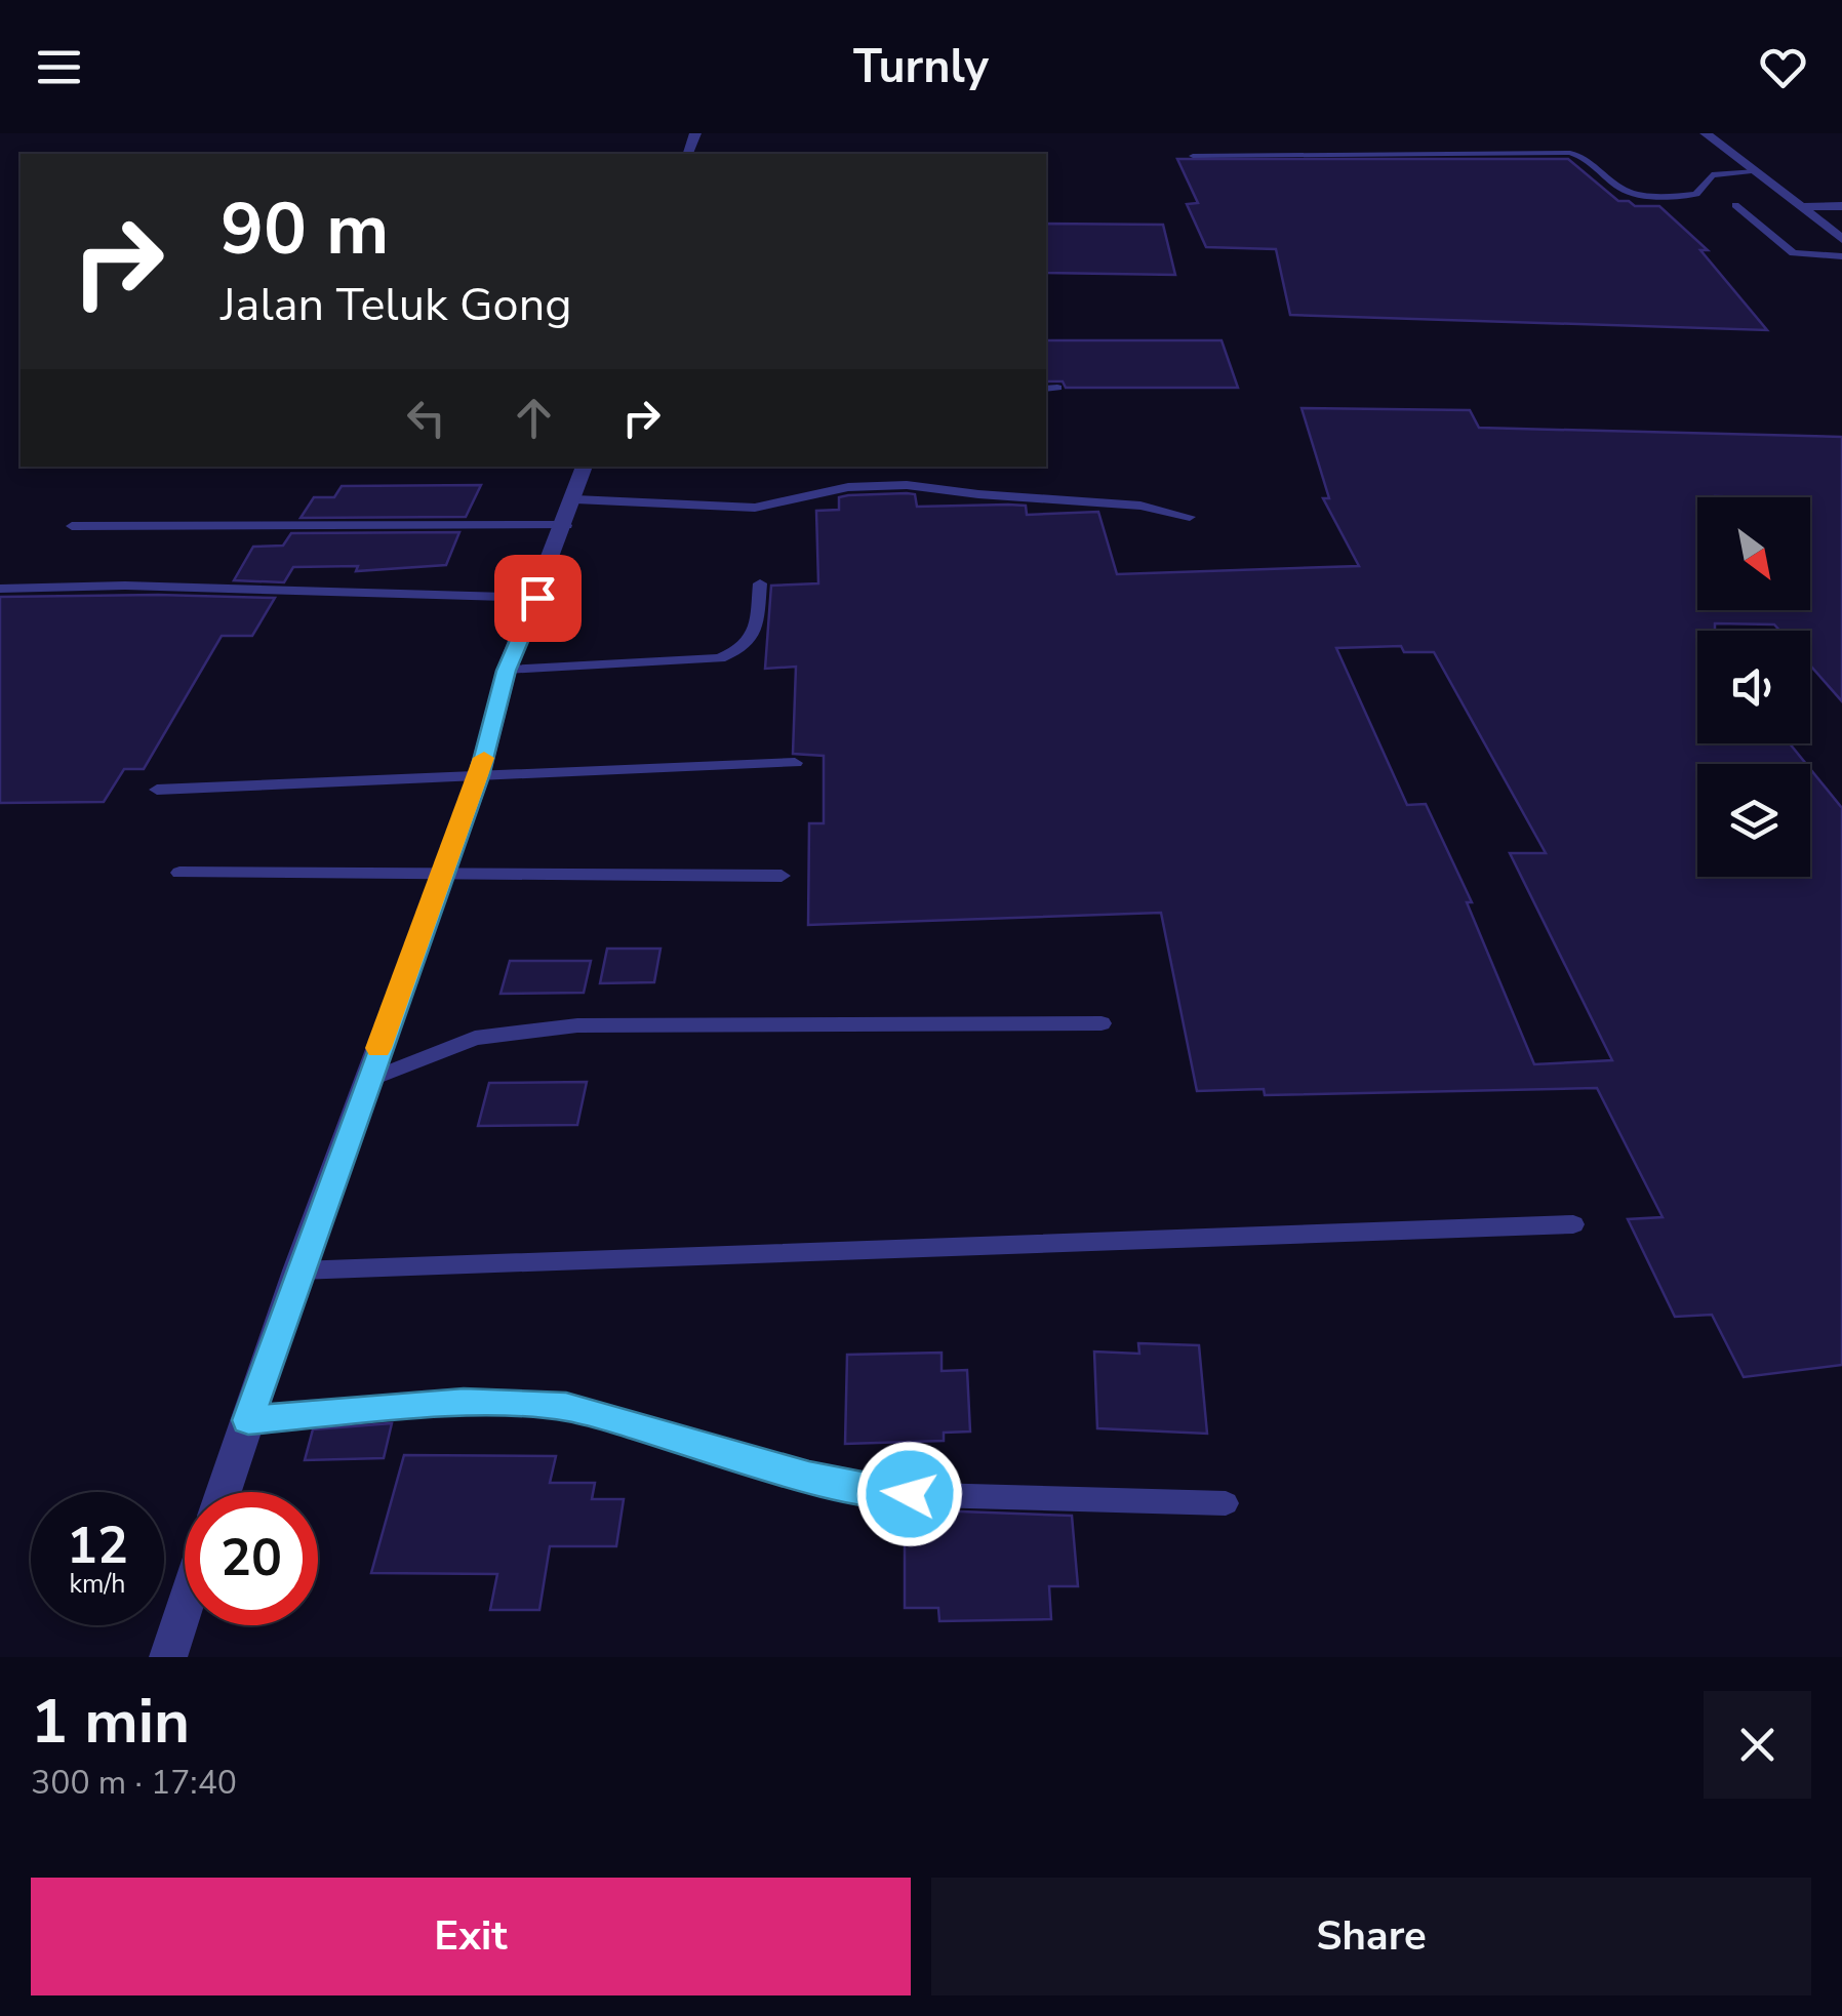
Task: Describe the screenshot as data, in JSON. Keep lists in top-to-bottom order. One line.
{"north":"bottom right","page":{"header":"Turnly","turn":["90 m","Jalan Teluk Gong"],"speed":"12 km/h","limit":"20","heading":["1 min","300 m · 17:40"],"buttons":["Exit","Share"]}}
